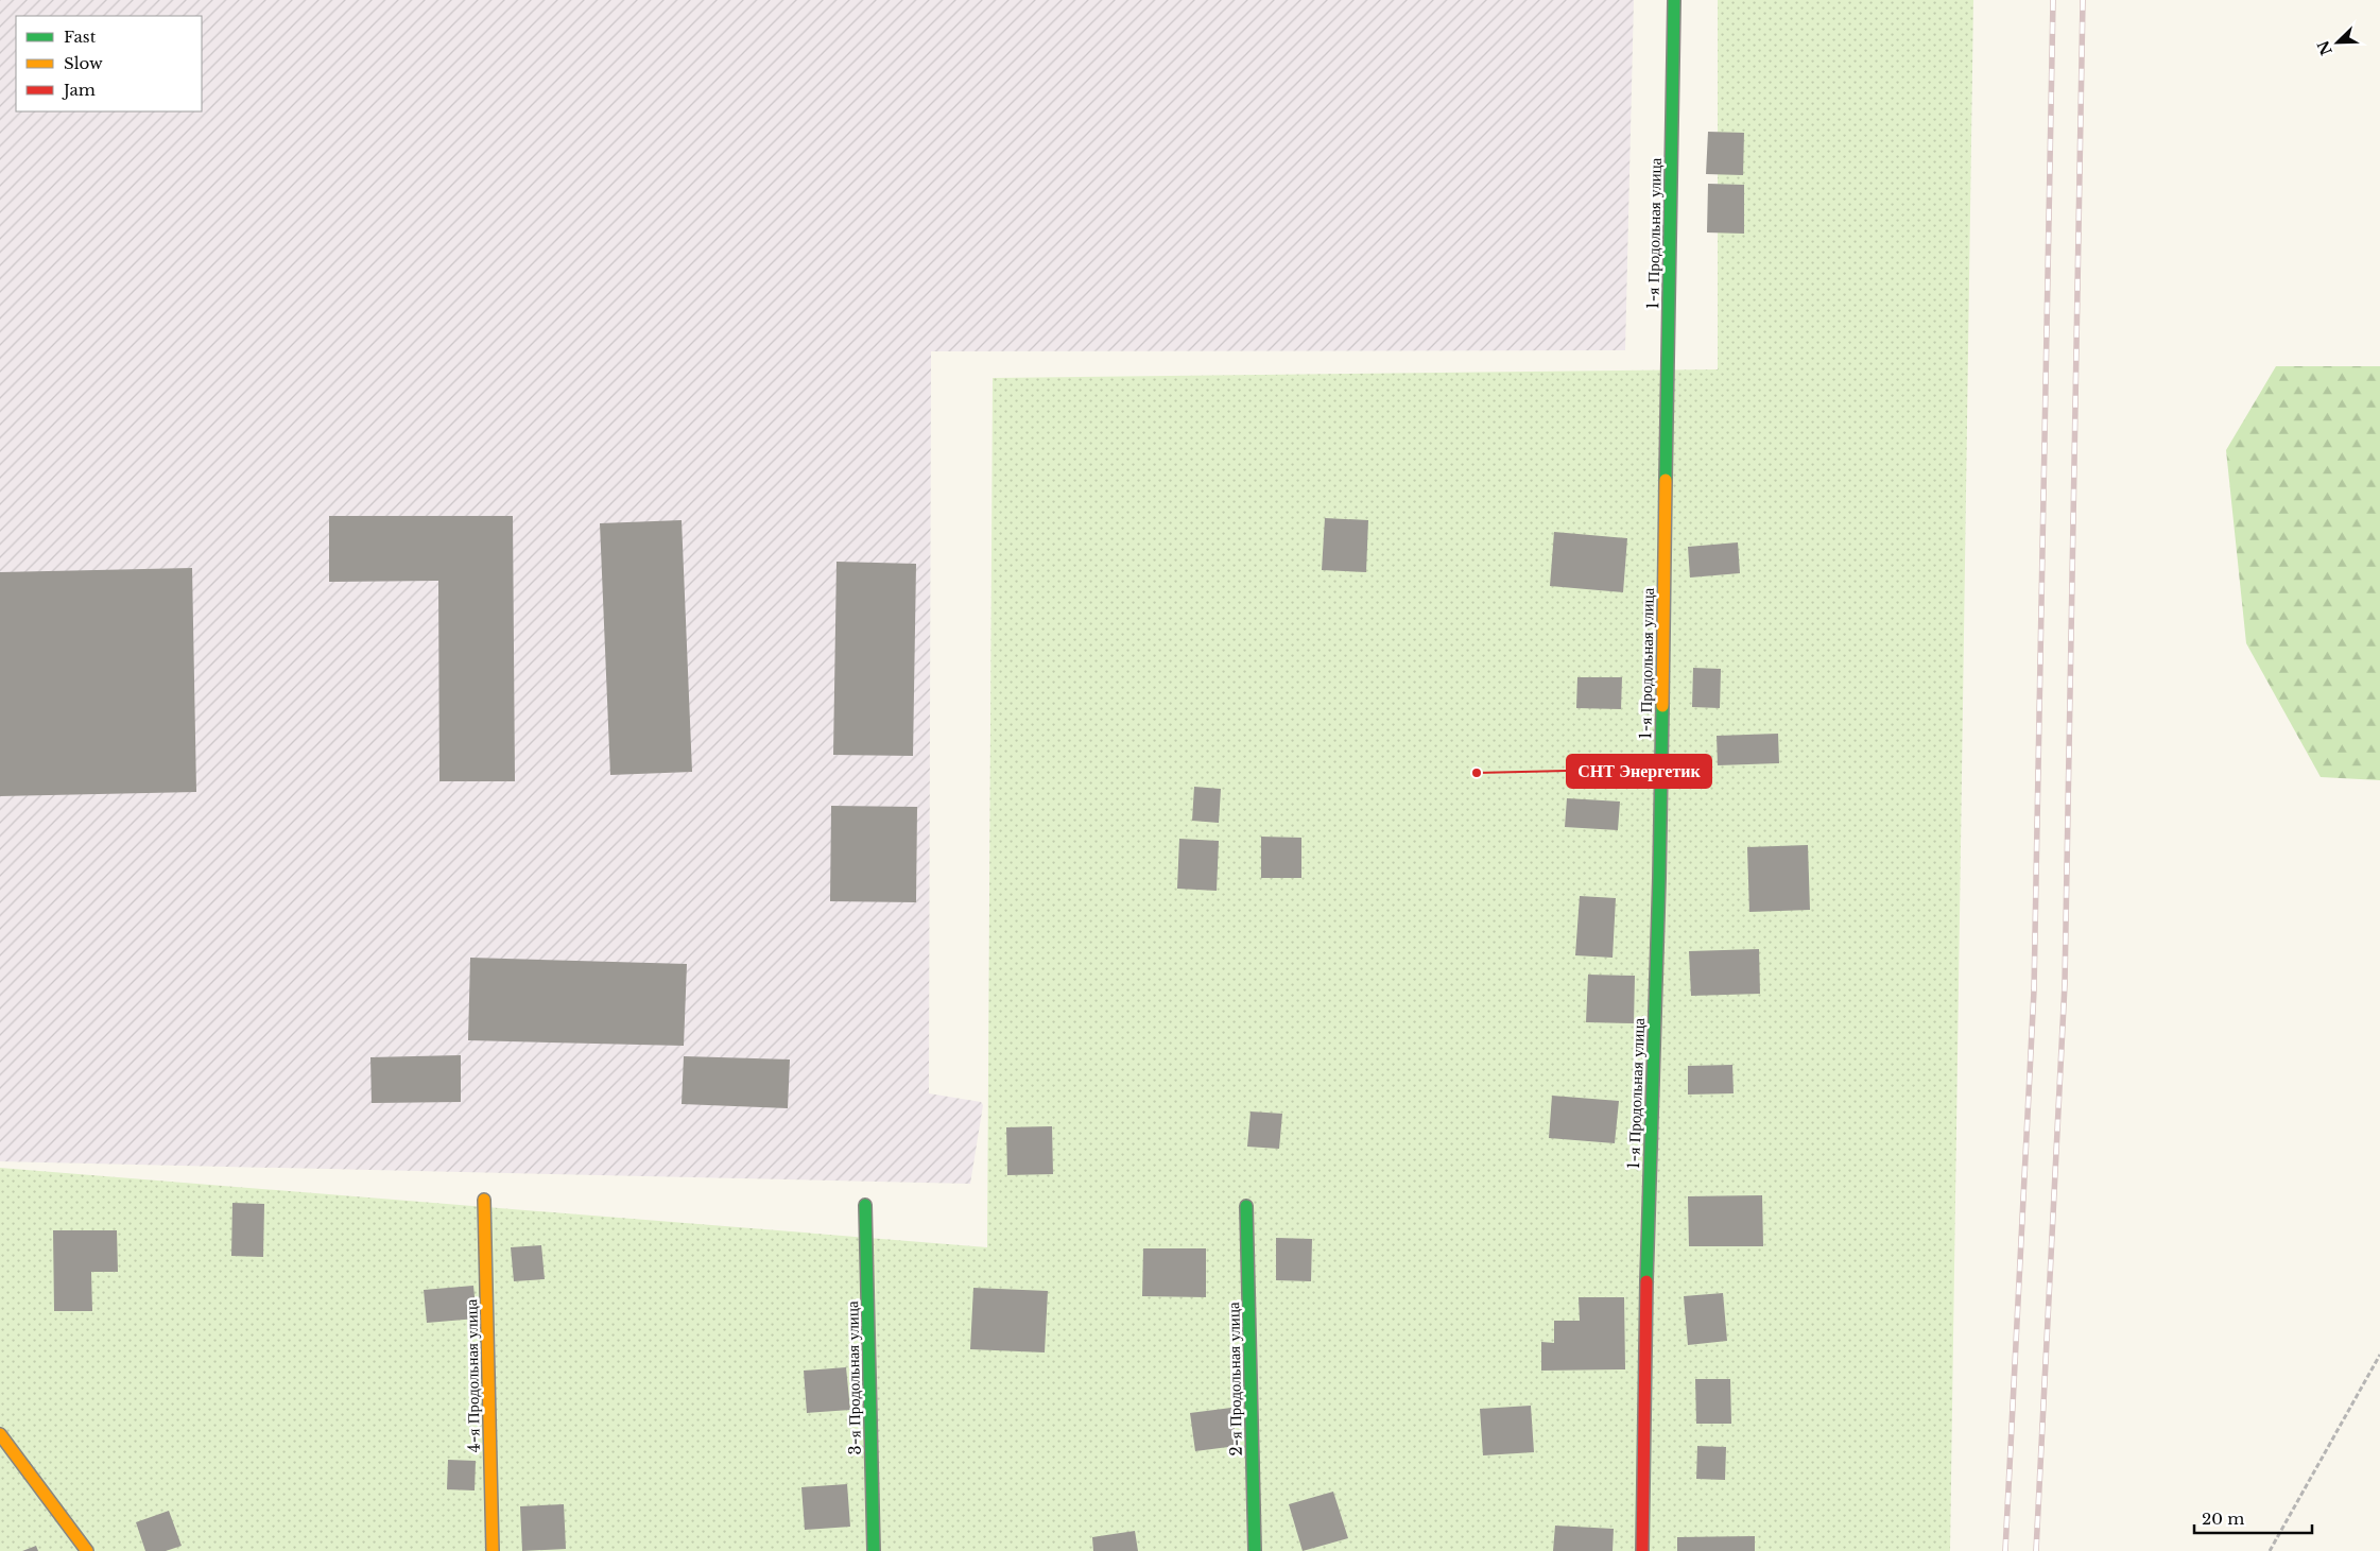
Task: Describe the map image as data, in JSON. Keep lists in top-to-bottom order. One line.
{"streets":{"street":["1-я Продольная улица","4-я Продольная улица","3-я Продольная улица","2-я Продольная улица"]},"places":["СНТ Энергетик"],"legend":["Fast","Slow","Jam"],"scale_bar":"20 m","north":"bottom left"}
